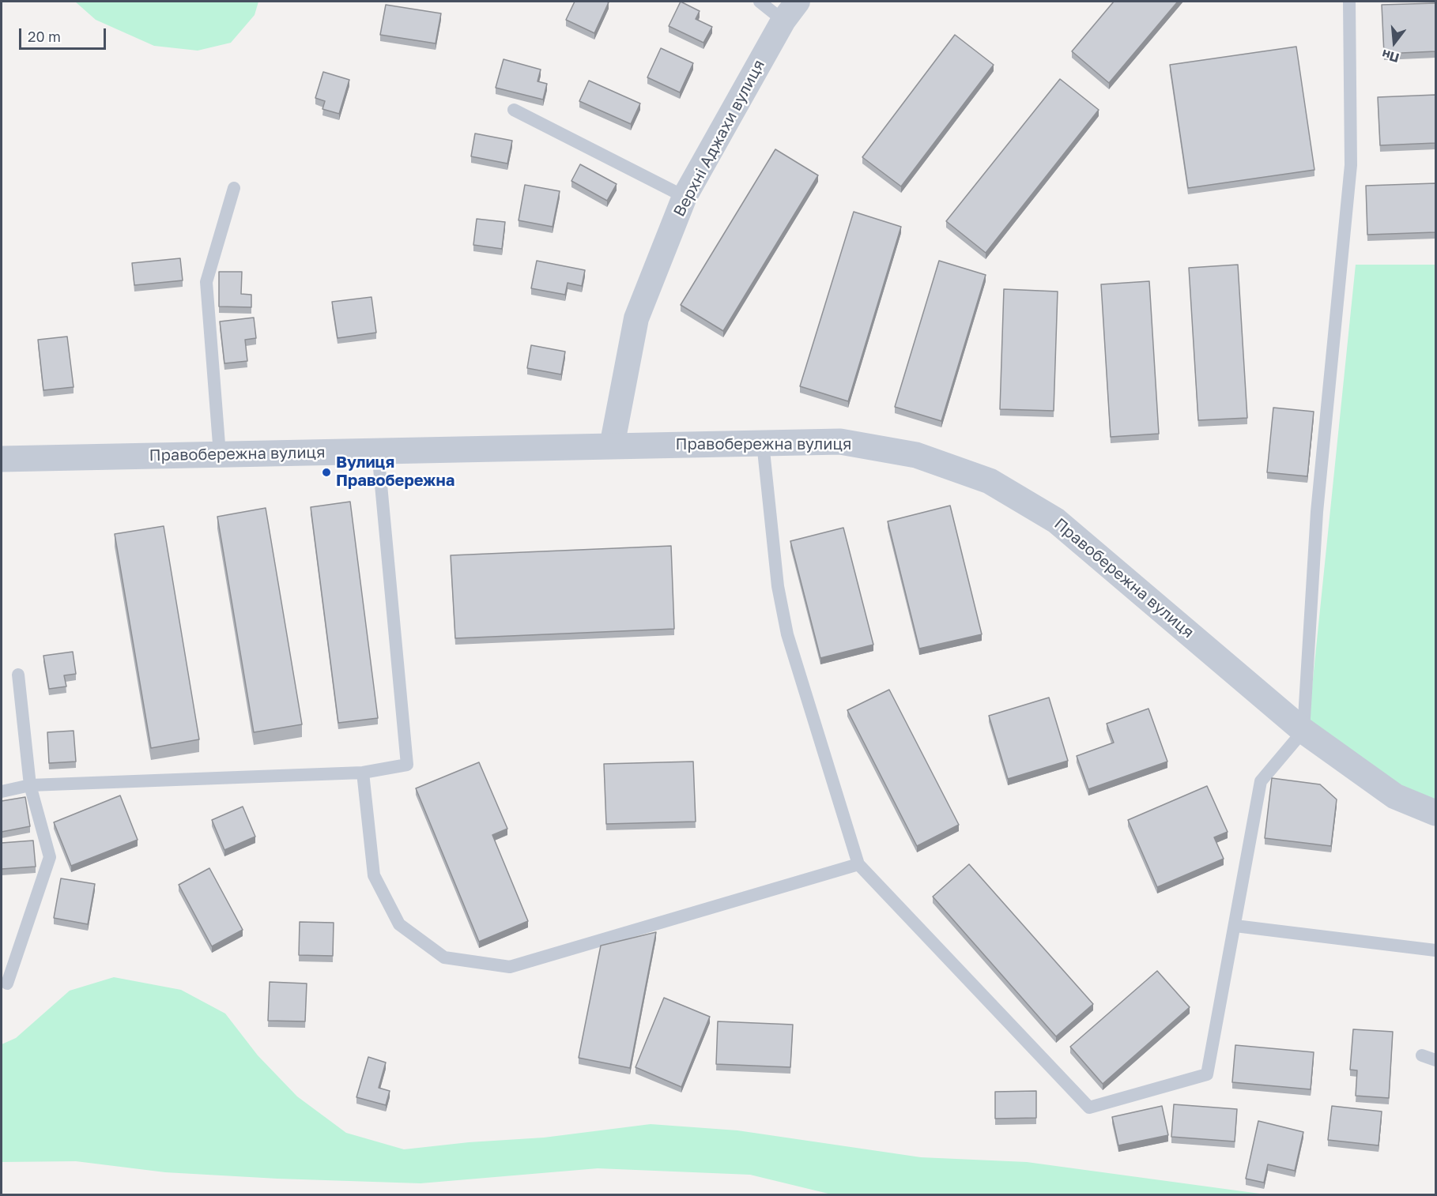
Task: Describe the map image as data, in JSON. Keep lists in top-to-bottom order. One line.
{"streets":{"street":["Верхні Аджахи вулиця","Правобережна вулиця"]},"crossings":[["Верхні Аджахи вулиця","Правобережна вулиця"]],"places":["Вулиця Правобережна"],"scale_bar":"20 m","north":"bottom"}
